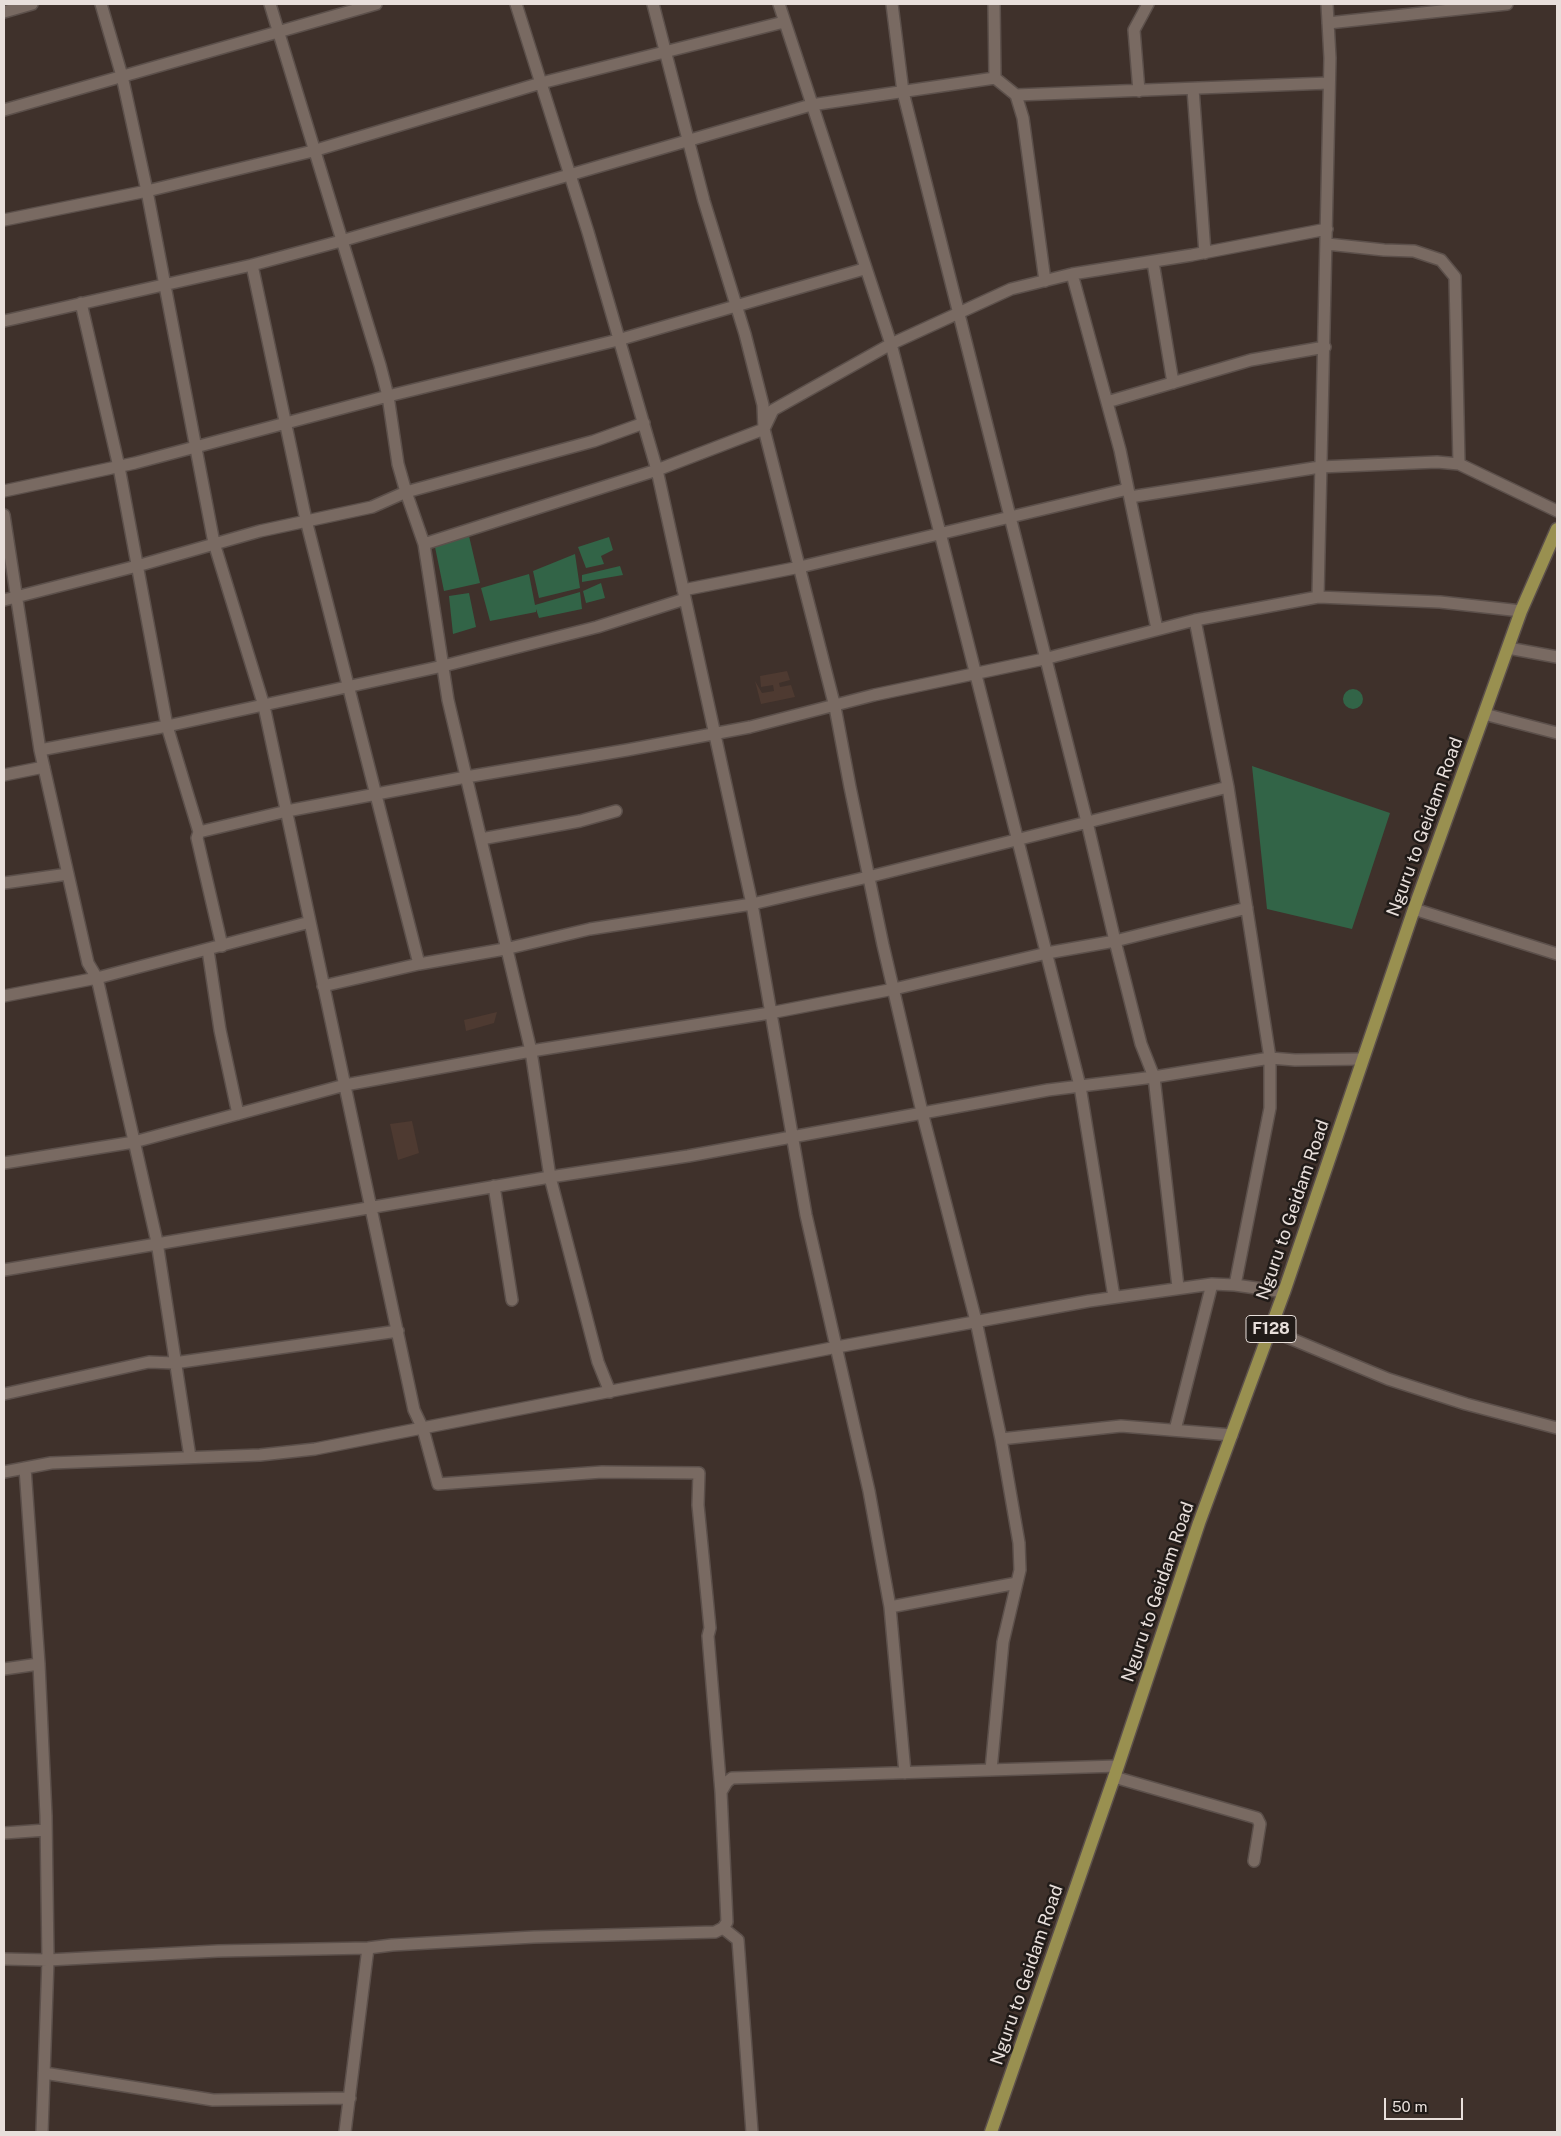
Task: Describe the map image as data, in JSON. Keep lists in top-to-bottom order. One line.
{"streets":{"main road":["Nguru to Geidam Road","F128"]},"scale_bar":"50 m"}
